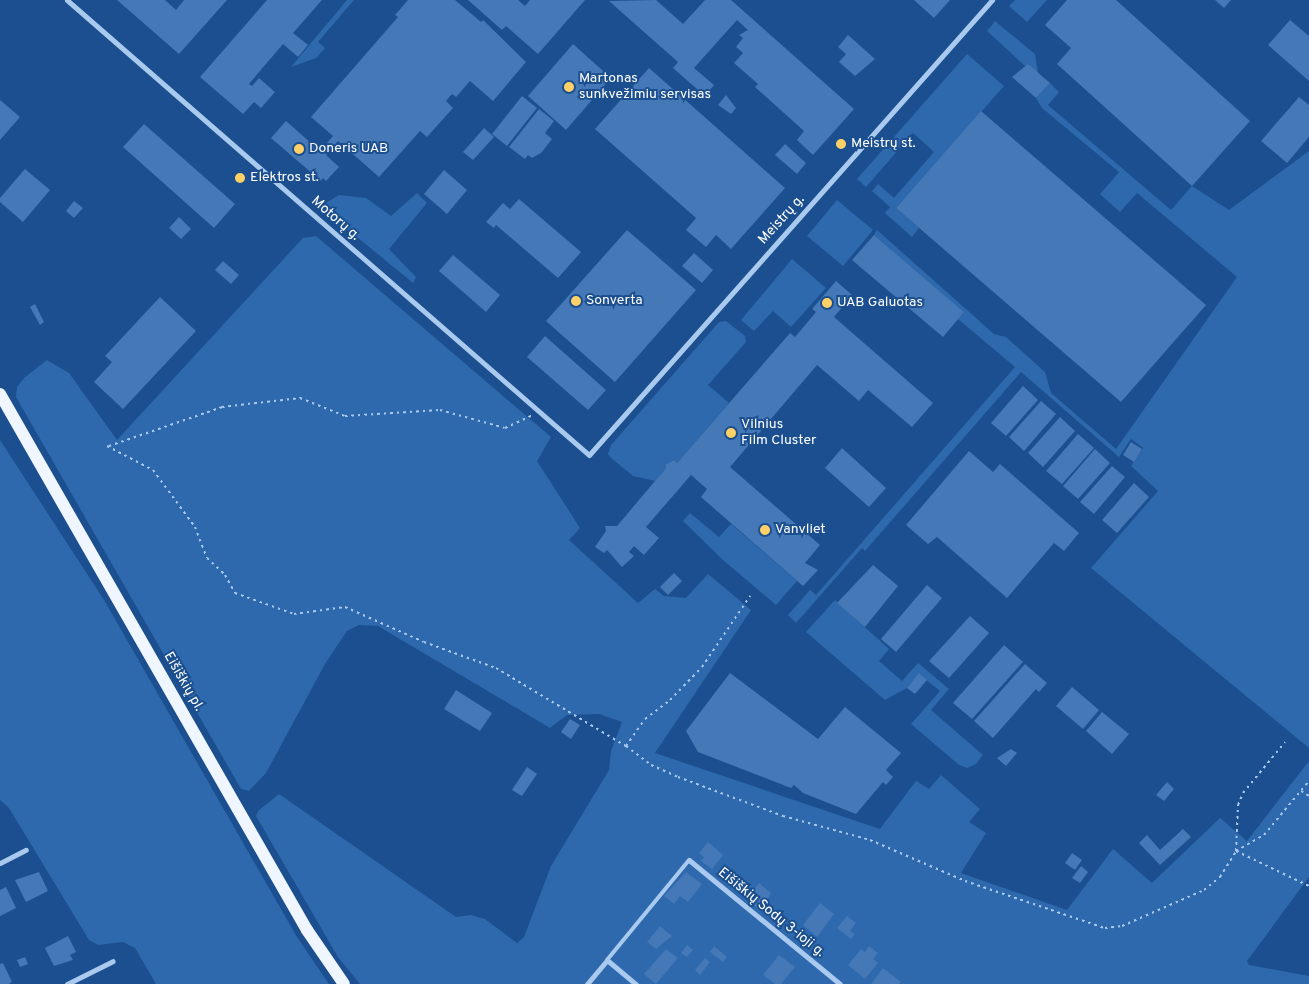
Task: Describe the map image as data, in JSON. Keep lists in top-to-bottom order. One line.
{"streets":{"main road":["Eišiškių pl."],"street":["Motorų g.","Meistrų g.","Eišiškių Sodų 3-ioji g."]},"crossings":[["Motorų g.","Meistrų g."]],"places":["Martonas sunkvežimiu servisas","Meistrų st.","Doneris UAB","Elektros st.","Sonverta","UAB Galuotas","Vilnius Film Cluster","Vanvliet"]}
